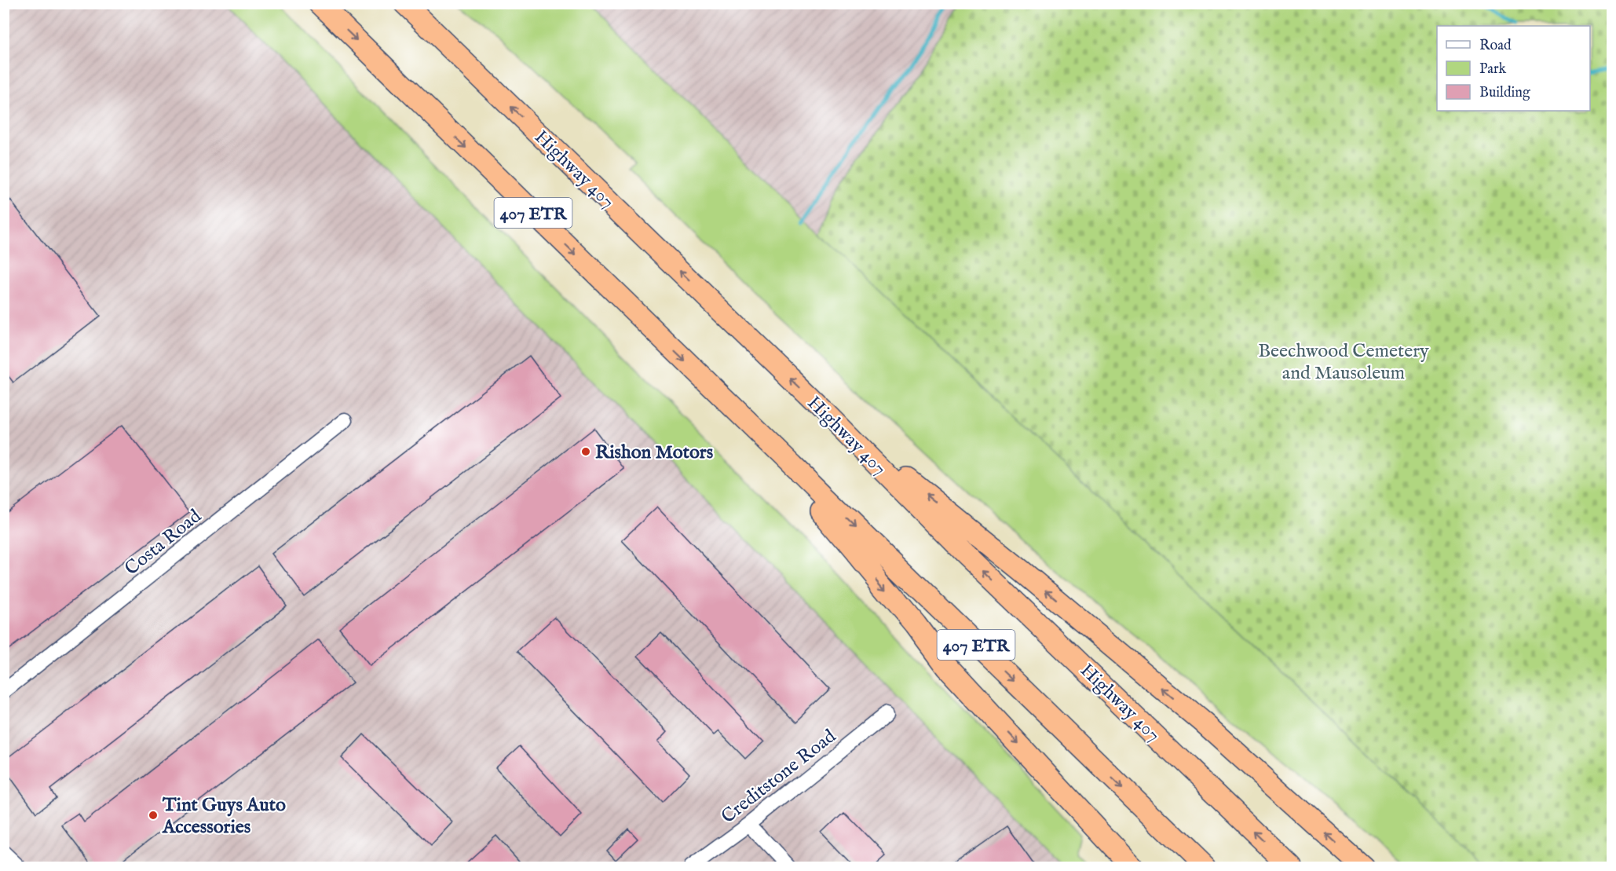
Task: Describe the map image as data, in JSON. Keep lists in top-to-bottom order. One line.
{"streets":{"highway":["Highway 407","407 ETR"],"street":["Costa Road","Creditstone Road"]},"parks":["Beechwood Cemetery and Mausoleum"],"places":["Rishon Motors","Tint Guys Auto Accessories"],"legend":["Road","Park","Building"]}
